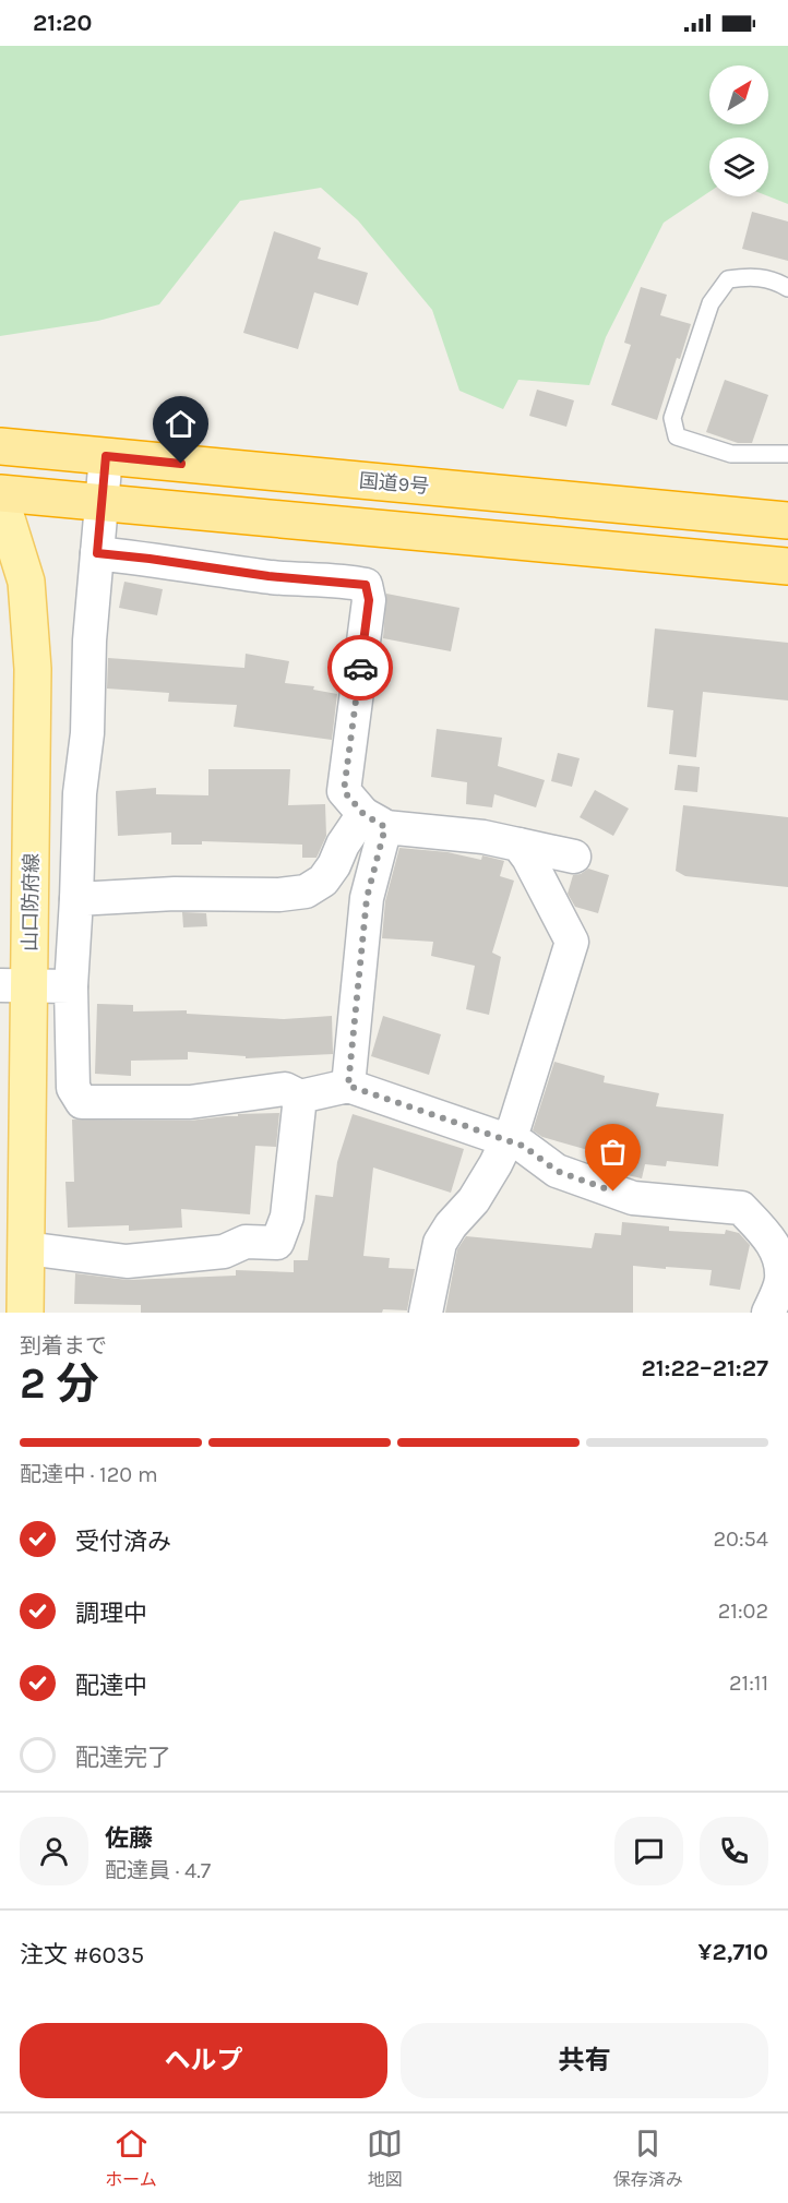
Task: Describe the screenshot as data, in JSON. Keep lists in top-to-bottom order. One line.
{"streets":{"highway":["国道9号"],"main road":["山口防府線"]},"north":"top right","page":{"status":"21:20","heading":["2 分","到着まで","21:22–21:27"],"panel":["佐藤","配達員 · 4.7","注文 #6035","¥2,710"],"bar":"配達中 · 120 m","list":[["受付済み","20:54"],["調理中","21:02"],["配達中","21:11"],"配達完了"],"buttons":["ヘルプ","共有"],"tabs":["ホーム","地図","保存済み"]}}
